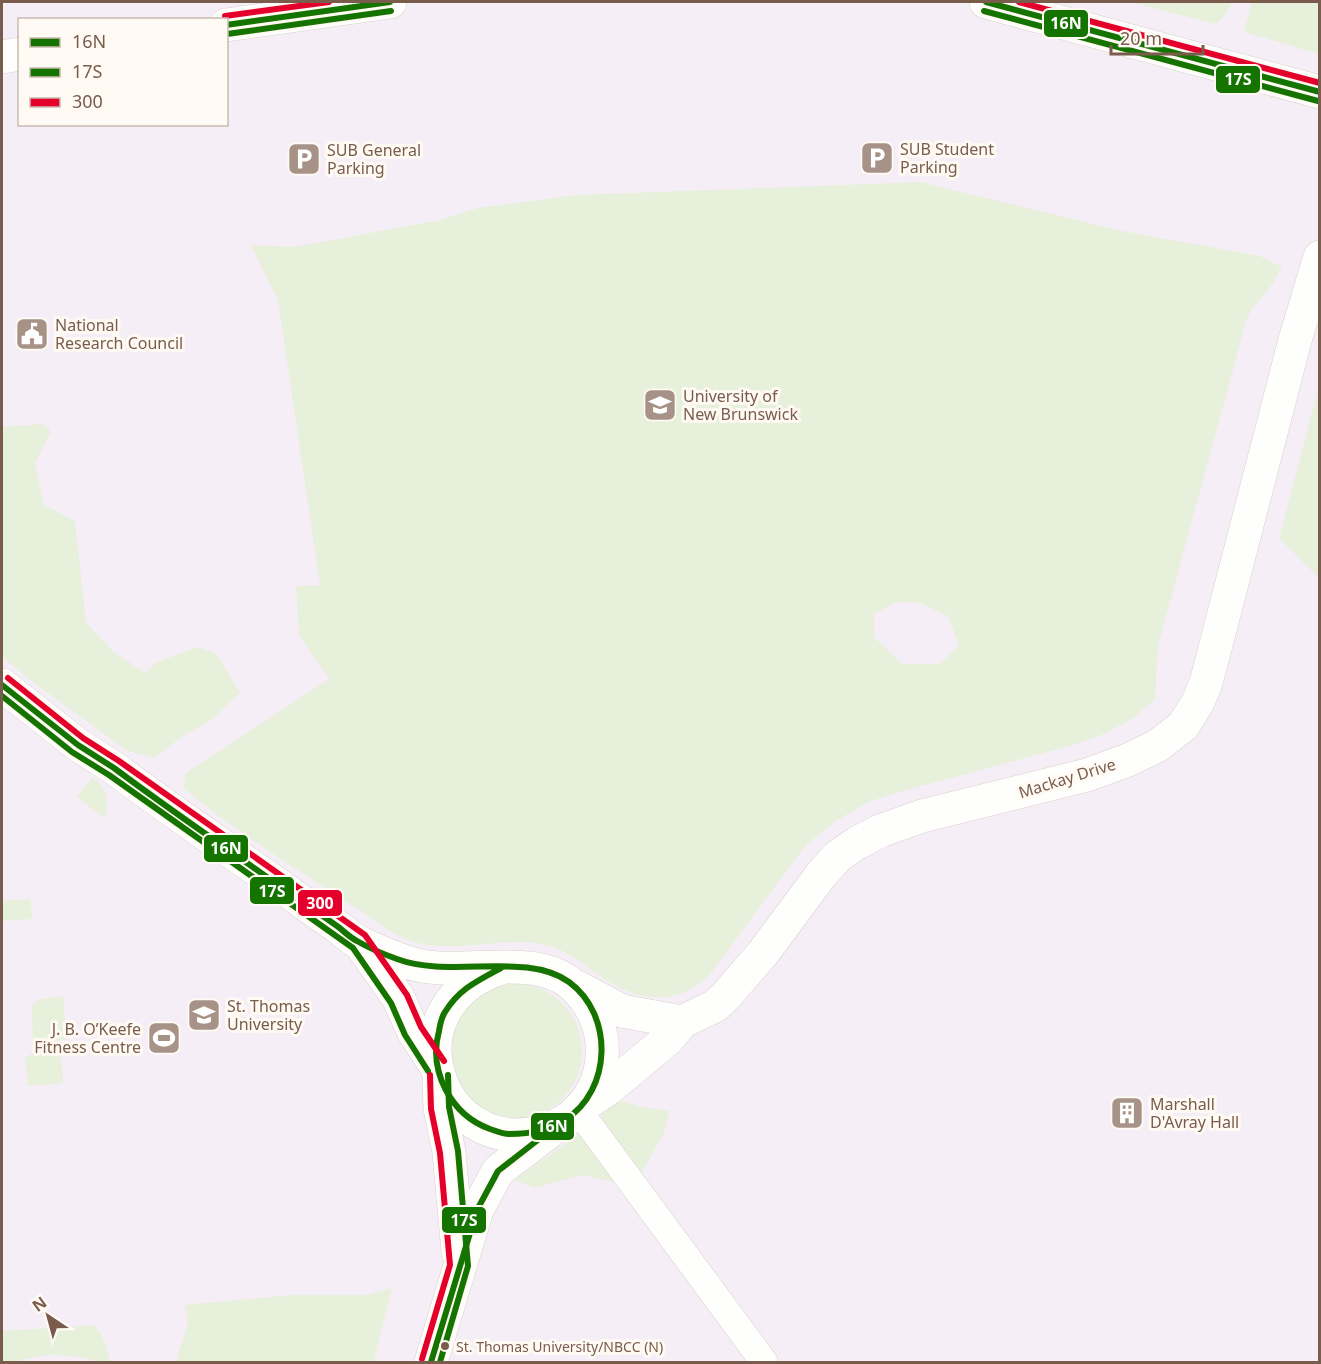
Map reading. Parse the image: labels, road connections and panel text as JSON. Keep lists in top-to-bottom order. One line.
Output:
{"streets":{"street":["Mackay Drive"]},"places":{"parking":["SUB Student Parking","SUB General Parking"],"public building":["National Research Council"],"school or university":["University of New Brunswick","St. Thomas University"],"sports":["J. B. O’Keefe Fitness Centre"],"building":["Marshall D'Avray Hall"],"other":["St. Thomas University/NBCC (N)"]},"lines":["transit line 16N","transit line 300","transit line 17S"],"legend":["16N","17S","300"],"scale_bar":"20 m","north":"top left"}
